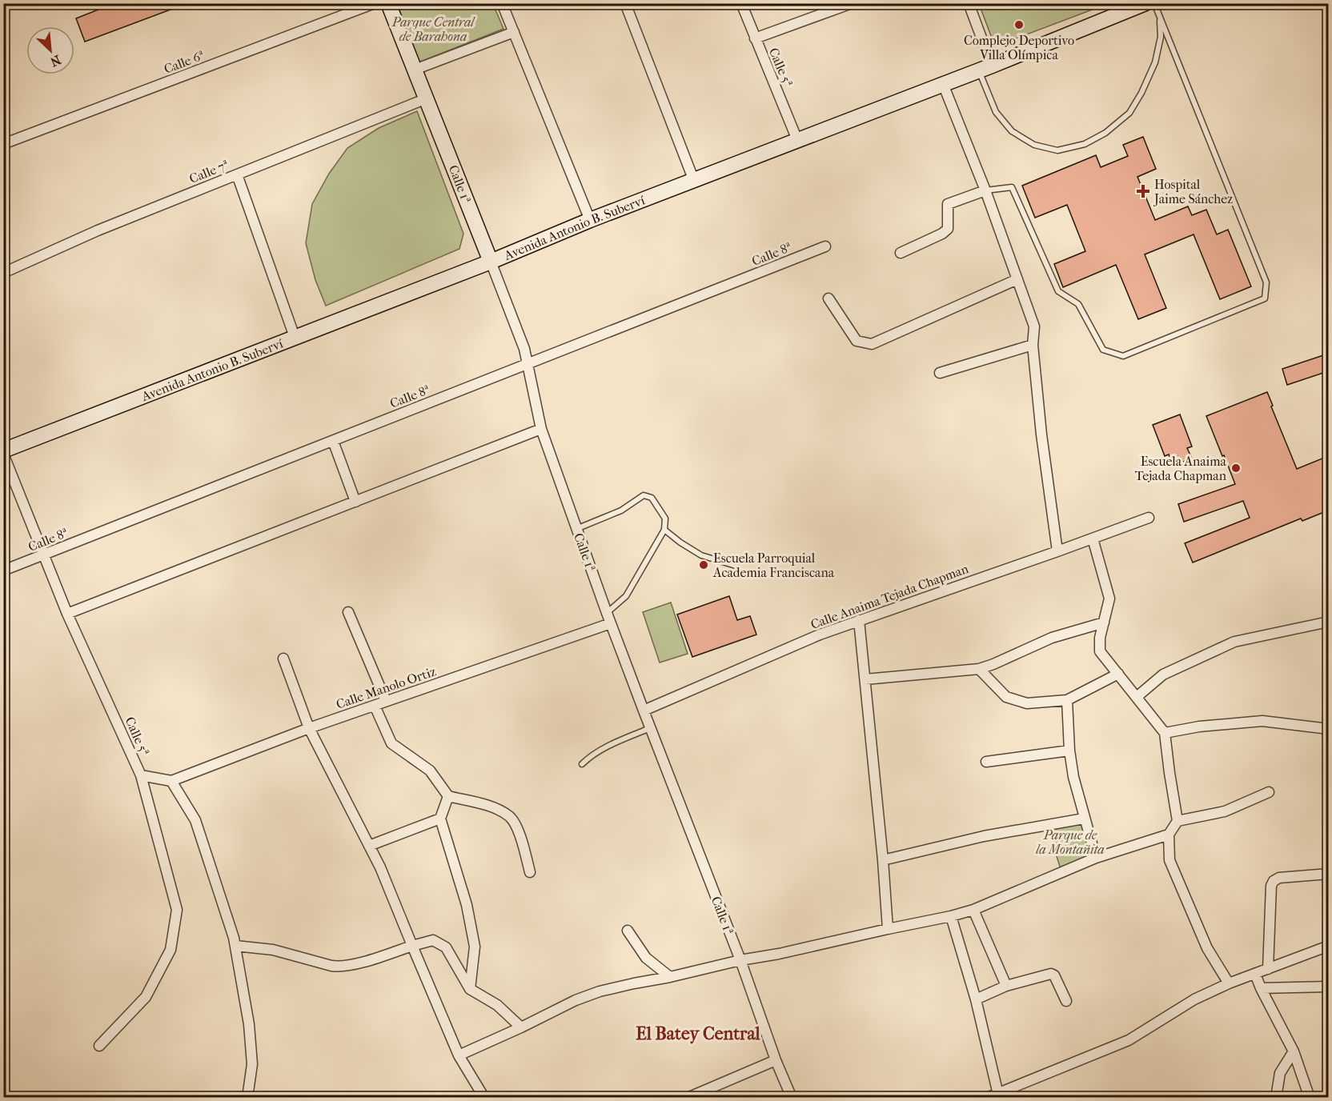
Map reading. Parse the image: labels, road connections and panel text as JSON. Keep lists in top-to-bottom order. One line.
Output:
{"streets":{"main road":["Calle 1ª","Avenida Antonio B. Suberví"],"street":["Calle 6ª","Calle 5ª","Calle 7ª","Calle 8ª","Calle Anaima Tejada Chapman","Calle Manolo Ortiz"]},"crossings":[["Calle 5ª","Avenida Antonio B. Suberví"],["Calle 5ª","Calle 8ª"],["Calle 5ª","Calle Manolo Ortiz"],["Calle 7ª","Calle 1ª"],["Calle 1ª","Avenida Antonio B. Suberví"],["Calle 1ª","Calle 8ª"],["Calle 1ª","Calle Anaima Tejada Chapman"],["Calle 1ª","Calle Manolo Ortiz"]],"districts":["El Batey Central"],"parks":["Parque Central de Barahona","Parque de la Montañita"],"places":{"other":["Complejo Deportivo Villa Olímpica","Escuela Anaima Tejada Chapman","Escuela Parroquial Academia Franciscana"],"health":["Hospital Jaime Sánchez"]},"north":"bottom right"}
